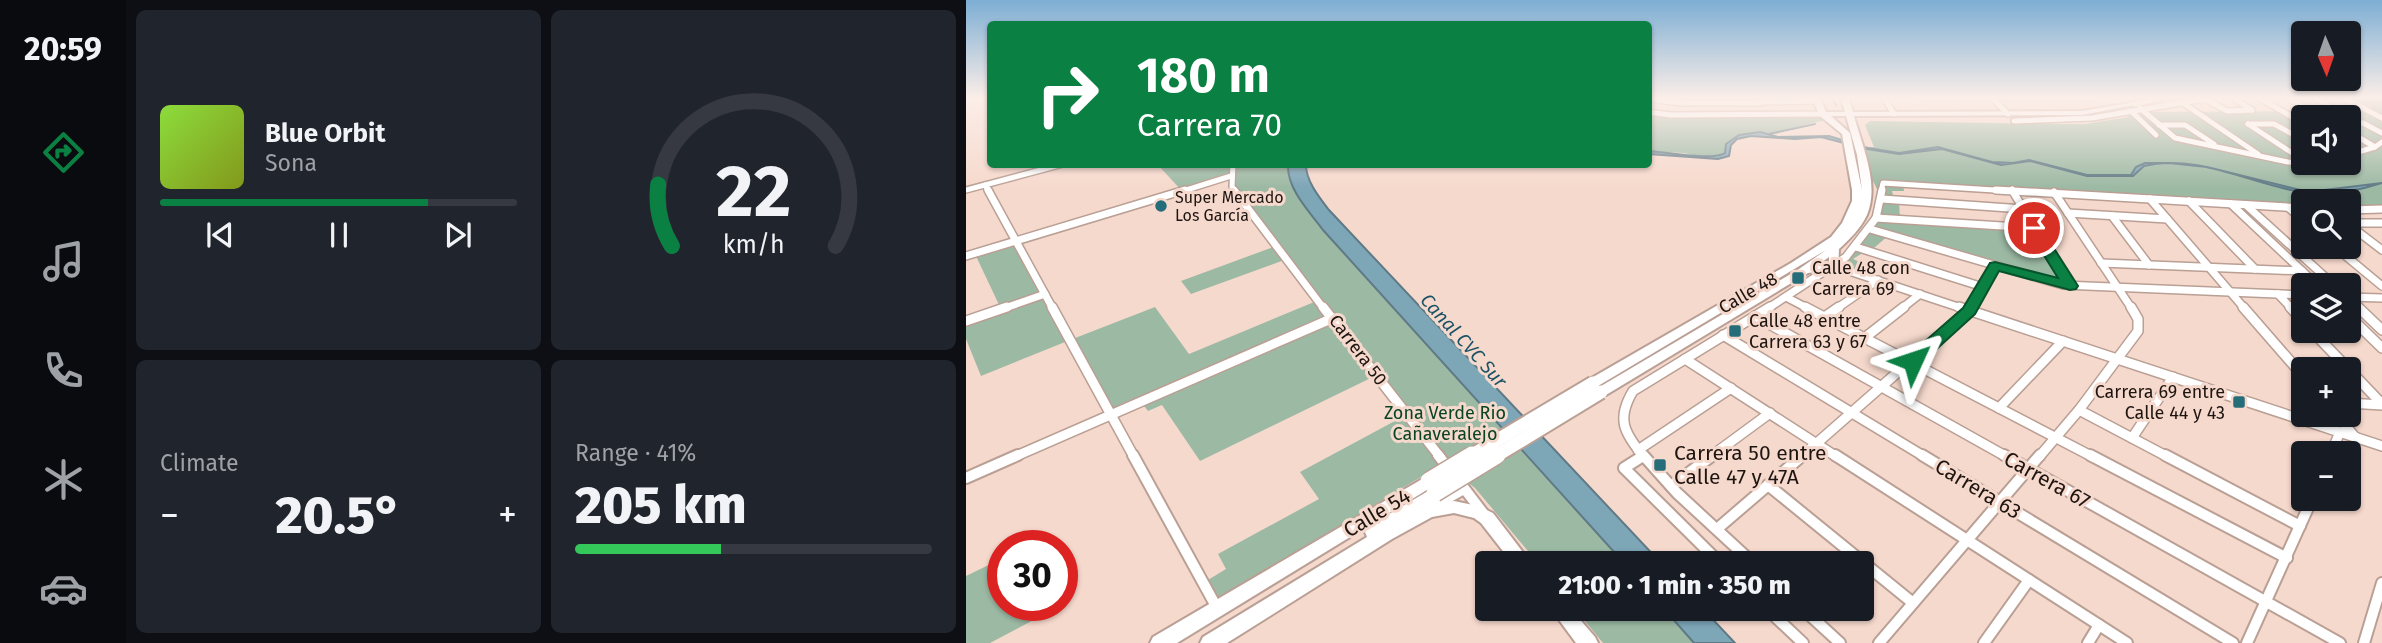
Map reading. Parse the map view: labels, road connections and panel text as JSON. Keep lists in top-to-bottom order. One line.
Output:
{"streets":{"main road":["Calle 48","Carrera 50","Calle 54"],"street":["Carrera 67","Carrera 63"]},"crossings":[["Calle 48","Carrera 67"],["Calle 48","Carrera 63"],["Calle 48","Calle 54"],["Carrera 50","Calle 54"]],"water":["Canal CVC Sur"],"parks":["Zona Verde Rio Cañaveralejo"],"places":{"other":["Super Mercado Los García"],"transit":["Calle 48 con Carrera 69","Calle 48 entre Carrera 63 y 67","Carrera 69 entre Calle 44 y 43","Carrera 50 entre Calle 47 y 47A"]},"north":"bottom","page":{"tabs":"20:59","map_buttons":["+","−"],"turn":["180 m","Carrera 70"],"song":["Blue Orbit","Sona"],"tile":["Climate",["Range · 41%","205 km"]],"heat":["−","20.5°","+"],"limit":"30","trip":"21:00 · 1 min · 350 m","gauge":["22","km/h"]}}
